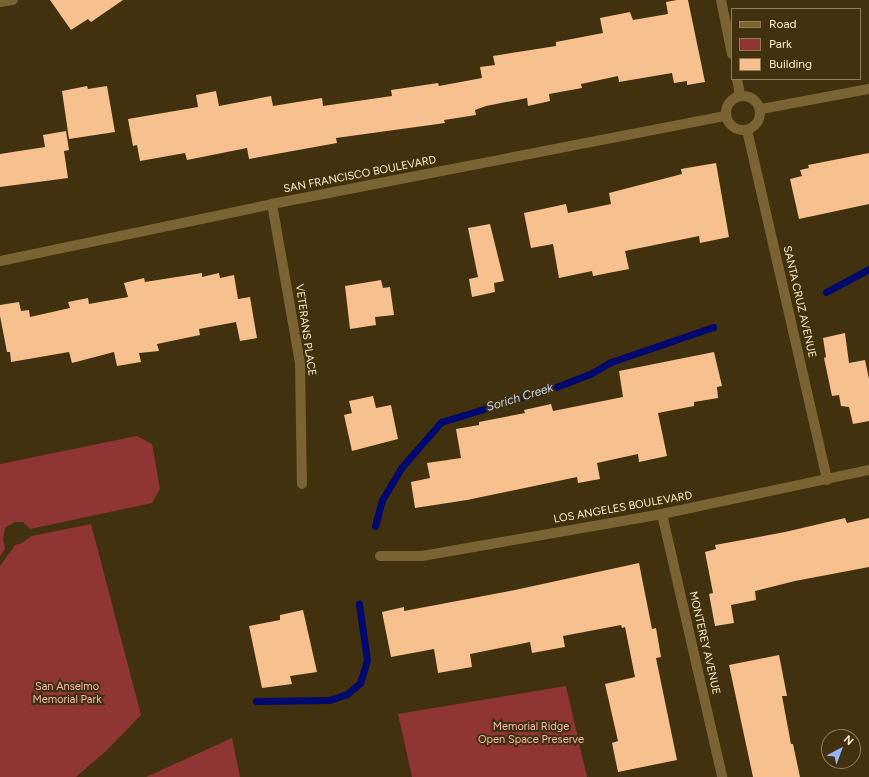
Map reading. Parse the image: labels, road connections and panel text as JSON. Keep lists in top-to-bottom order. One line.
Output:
{"streets":{"street":["SAN FRANCISCO BOULEVARD","SANTA CRUZ AVENUE","VETERANS PLACE","LOS ANGELES BOULEVARD","MONTEREY AVENUE"]},"crossings":[["SAN FRANCISCO BOULEVARD","SANTA CRUZ AVENUE"],["SAN FRANCISCO BOULEVARD","VETERANS PLACE"],["SANTA CRUZ AVENUE","LOS ANGELES BOULEVARD"],["LOS ANGELES BOULEVARD","MONTEREY AVENUE"]],"water":["Sorich Creek"],"parks":["San Anselmo Memorial Park","Memorial Ridge Open Space Preserve"],"legend":["Road","Park","Building"],"north":"top right"}
